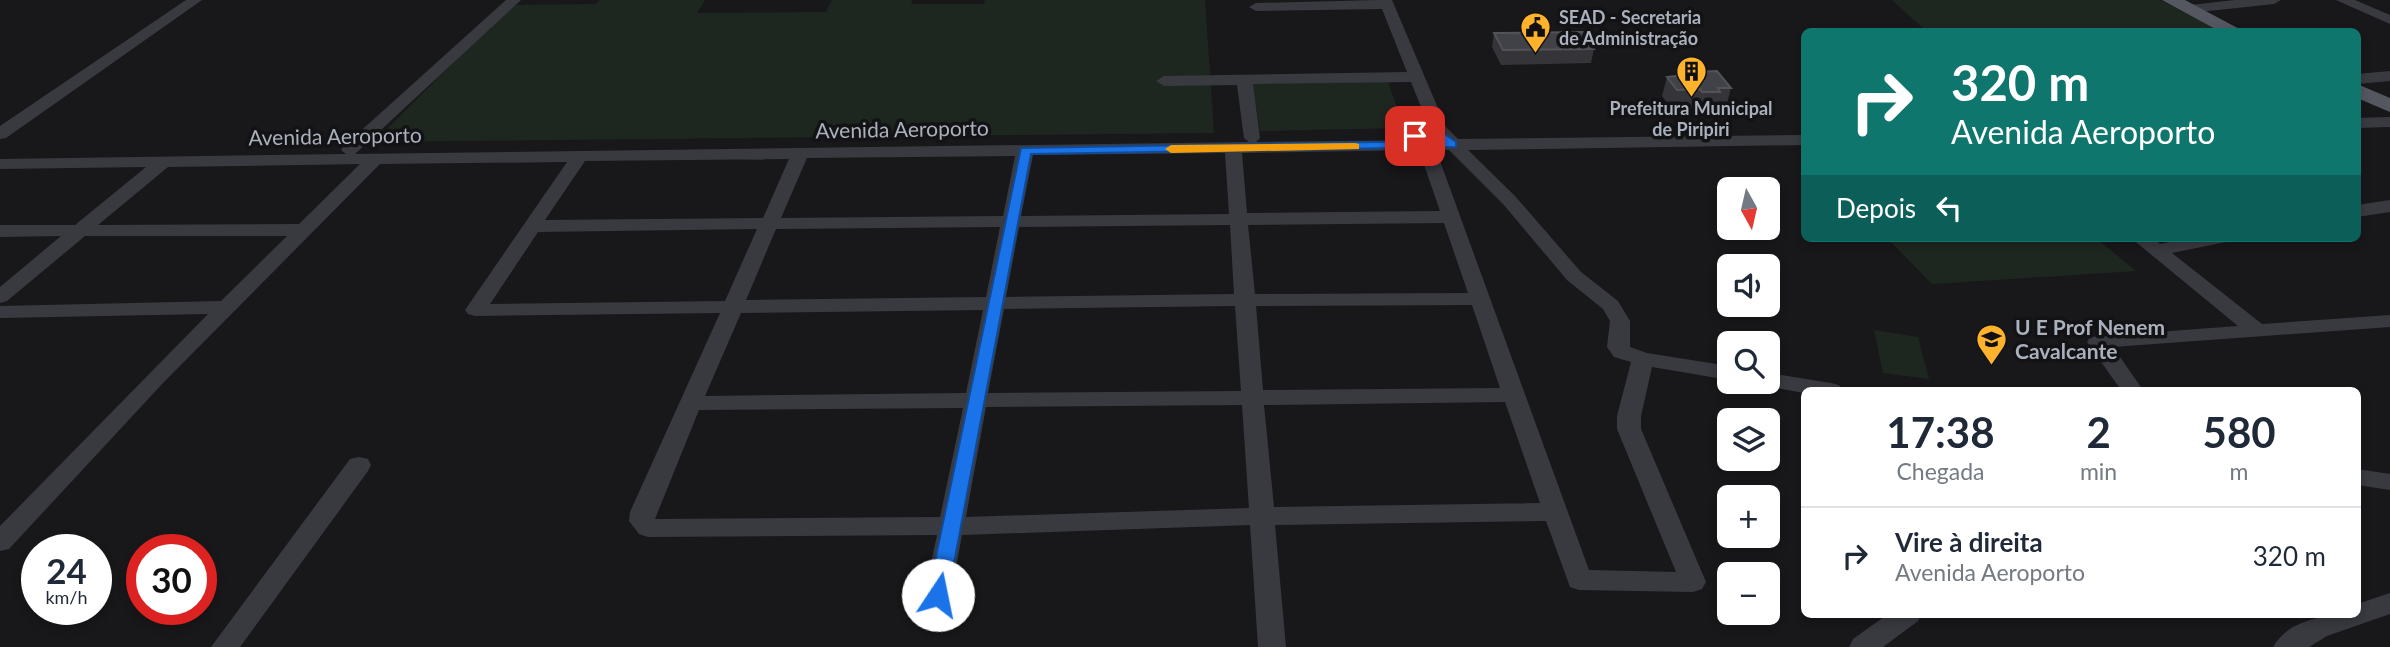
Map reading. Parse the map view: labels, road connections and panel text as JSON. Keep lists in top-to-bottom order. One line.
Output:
{"streets":{"street":["Avenida Aeroporto"]},"places":{"public building":["SEAD - Secretaria de Administração"],"building":["Prefeitura Municipal de Piripiri"],"school or university":["U E Prof Nenem Cavalcante"]},"north":"bottom","page":{"turn":["320 m","Avenida Aeroporto"],"then":"Depois","map_buttons":["+","−"],"eta":["17:38","Chegada","2","min","580","m"],"list":[{"name":"Vire à direita","note":"Avenida Aeroporto","value":"320 m"}],"speed":"24 km/h","limit":"30"}}
